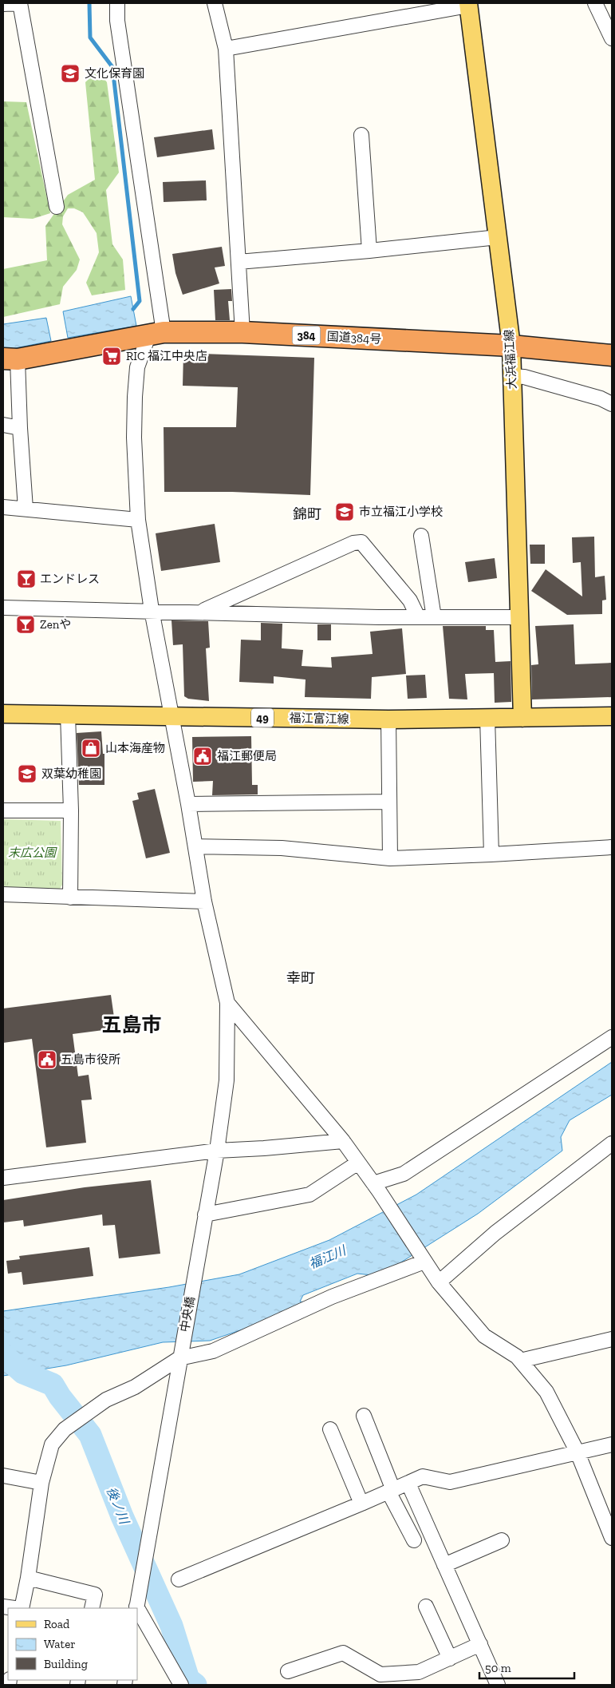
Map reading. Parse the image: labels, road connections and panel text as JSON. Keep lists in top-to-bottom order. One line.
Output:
{"streets":{"highway":["384","国道384号"],"main road":["大浜福江線","49","福江富江線"],"street":["中央橋"]},"crossings":[["国道384号","大浜福江線"],["大浜福江線","福江富江線"]],"districts":["錦町","幸町","五島市"],"water":["福江川","後ノ川"],"parks":["末広公園"],"places":{"school or university":["文化保育園","市立福江小学校","双葉幼稚園"],"supermarket":["RIC 福江中央店"],"bar":["エンドレス","Zenや"],"shop":["山本海産物"],"public building":["福江郵便局","五島市役所"]},"legend":["Road","Water","Building"],"scale_bar":"50 m"}
